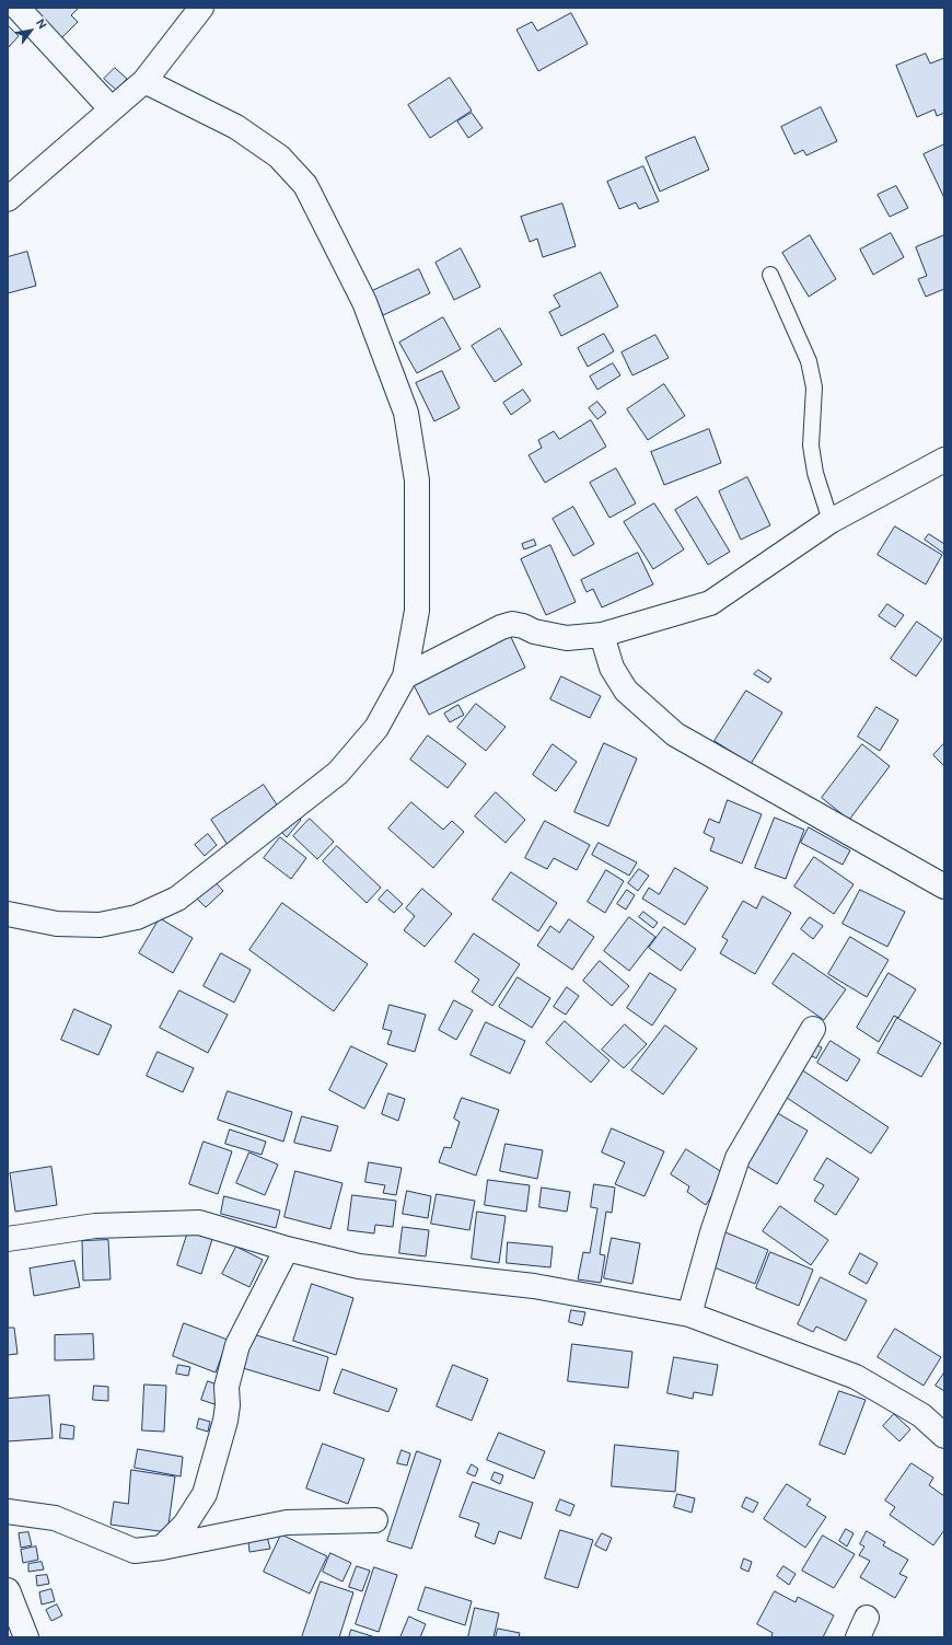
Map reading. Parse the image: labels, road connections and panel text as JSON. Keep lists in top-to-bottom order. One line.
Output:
{"north":"top right"}
